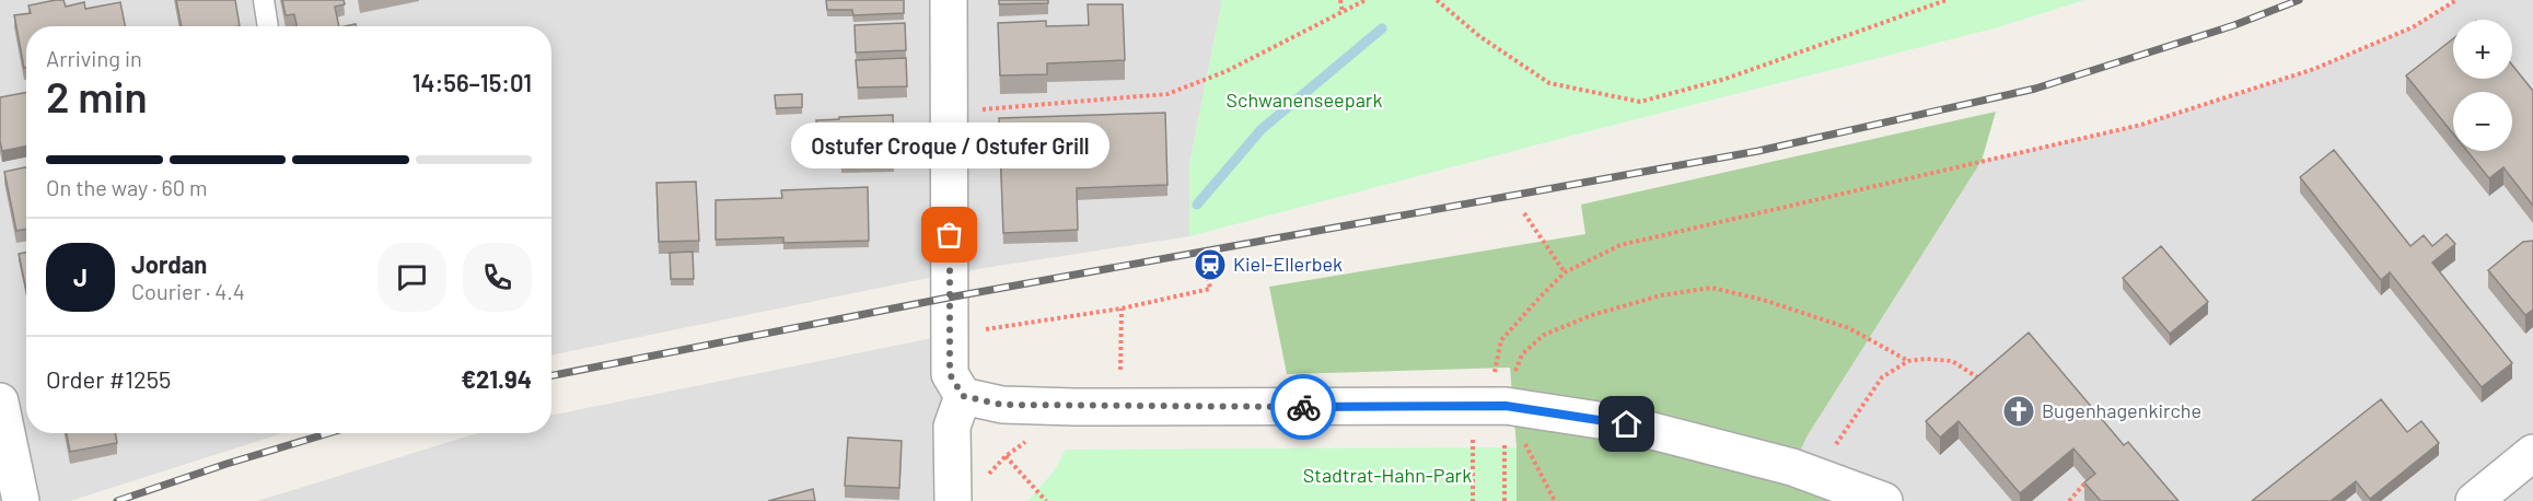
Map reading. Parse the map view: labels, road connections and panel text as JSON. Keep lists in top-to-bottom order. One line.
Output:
{"parks":["Schwanenseepark","Stadtrat-Hahn-Park"],"places":{"other":["Ostufer Croque / Ostufer Grill"],"station":["Kiel-Ellerbek"],"church":["Bugenhagenkirche"]},"page":{"map_buttons":["+","−"],"heading":["2 min","Arriving in","14:56–15:01"],"panel":["Jordan","Courier · 4.4","Order #1255","€21.94"],"bubble":"Ostufer Croque / Ostufer Grill","bar":"On the way · 60 m","round":"J"}}
